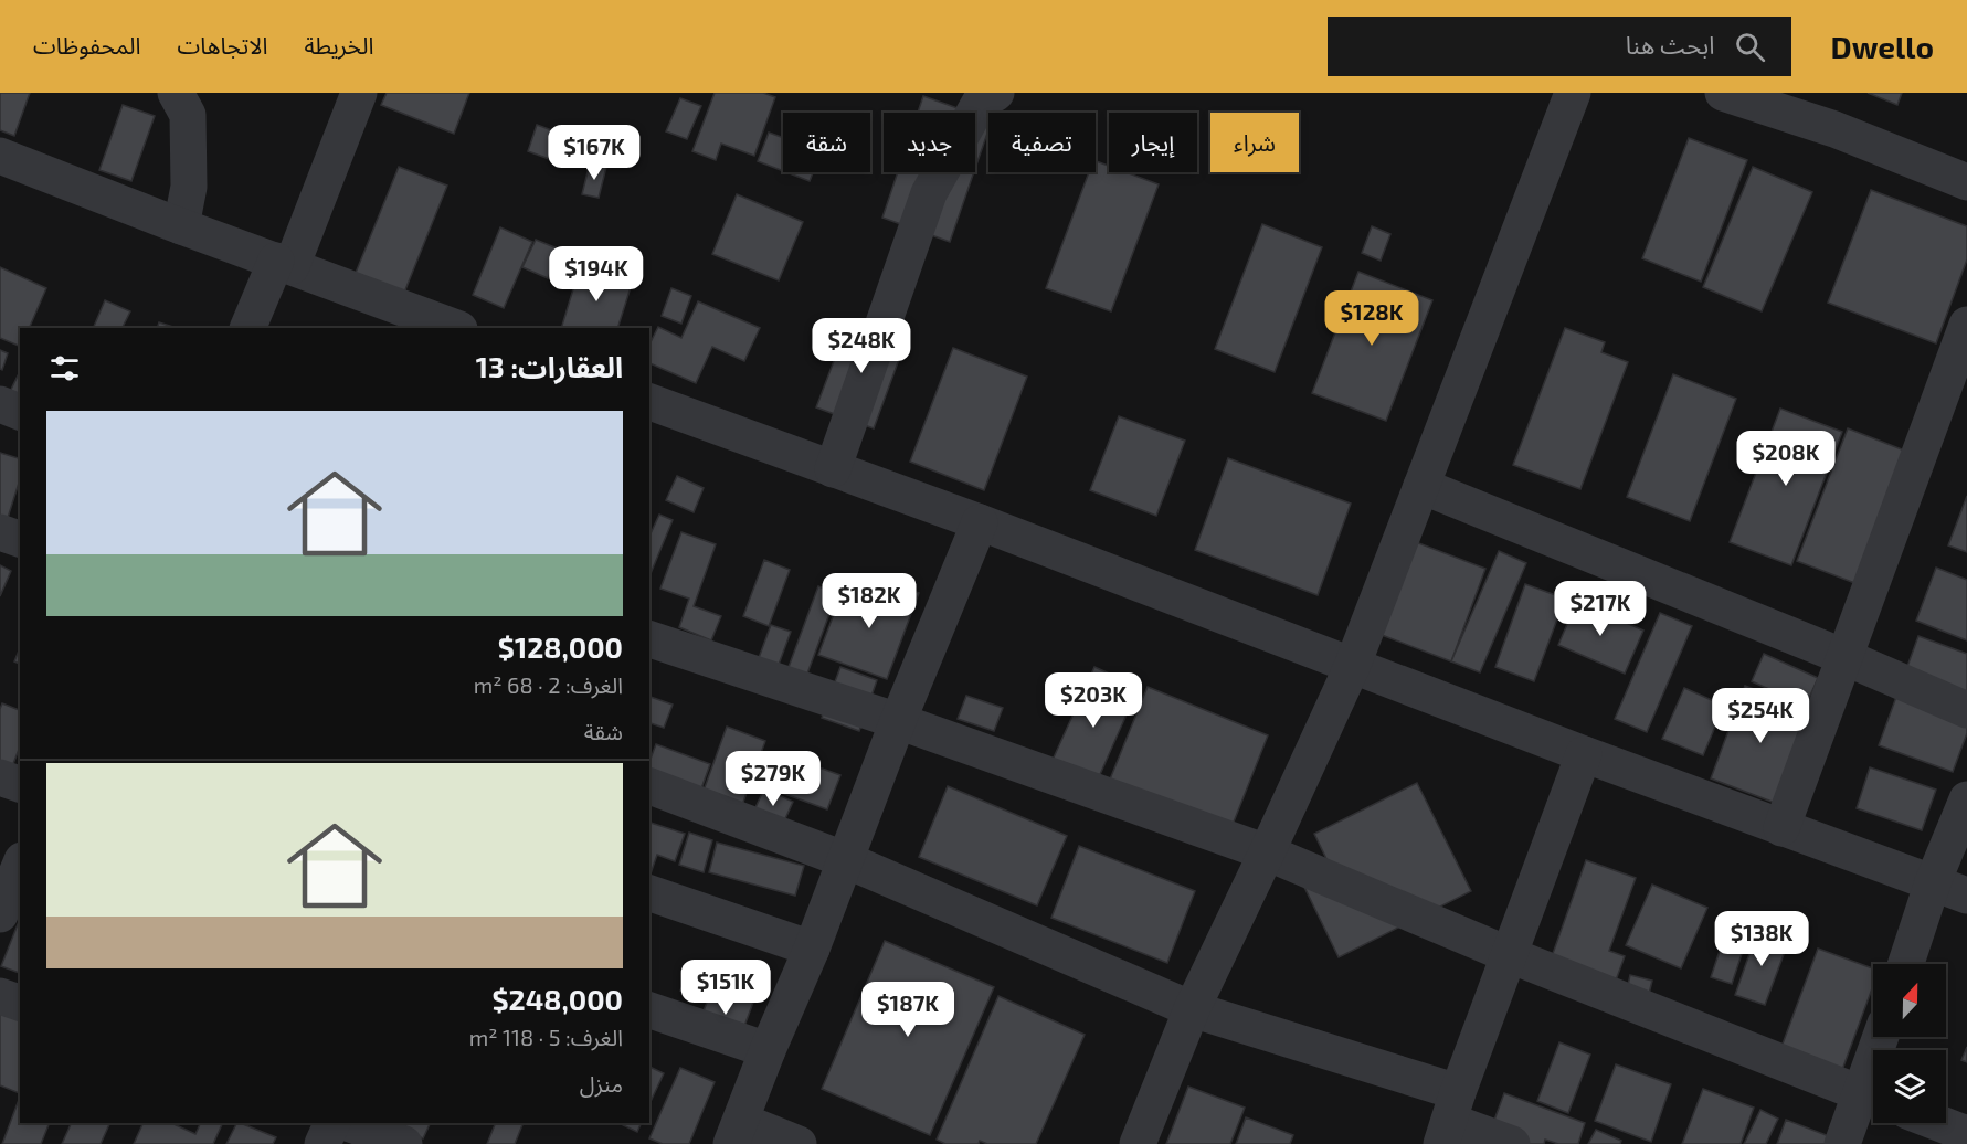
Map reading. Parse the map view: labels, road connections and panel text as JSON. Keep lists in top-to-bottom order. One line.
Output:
{"north":"top","page":{"header":"Dwello","search":"ابحث هنا","nav":["الخريطة","الاتجاهات","المحفوظات"],"chip":["شراء","إيجار","تصفية","جديد","شقة"],"price":["$167K","$194K","$128K","$248K","$208K","$182K","$217K","$203K","$254K","$279K","$138K","$151K","$187K"],"heading":"العقارات: 13","list":[{"name":"$128,000","note":"الغرف: 2 · 68 m² · شقة"},{"name":"$248,000","note":"الغرف: 5 · 118 m² · منزل"}]}}
